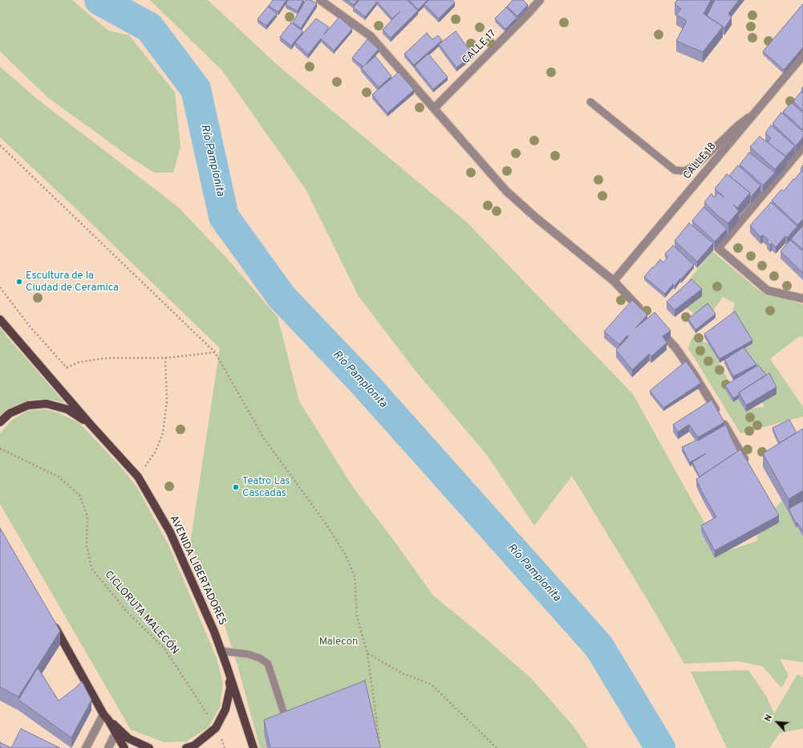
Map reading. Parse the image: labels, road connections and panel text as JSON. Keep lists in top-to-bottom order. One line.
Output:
{"streets":{"main road":["AVENIDA LIBERTADORES"],"street":["CALLE 17","CALLE 18"],"path":["CICLORUTA MALECÓN"]},"water":["Río Pamplonita"],"parks":["Malecon"],"places":["Escultura de la Ciudad de Ceramica","Teatro Las Cascadas"],"north":"top left"}
